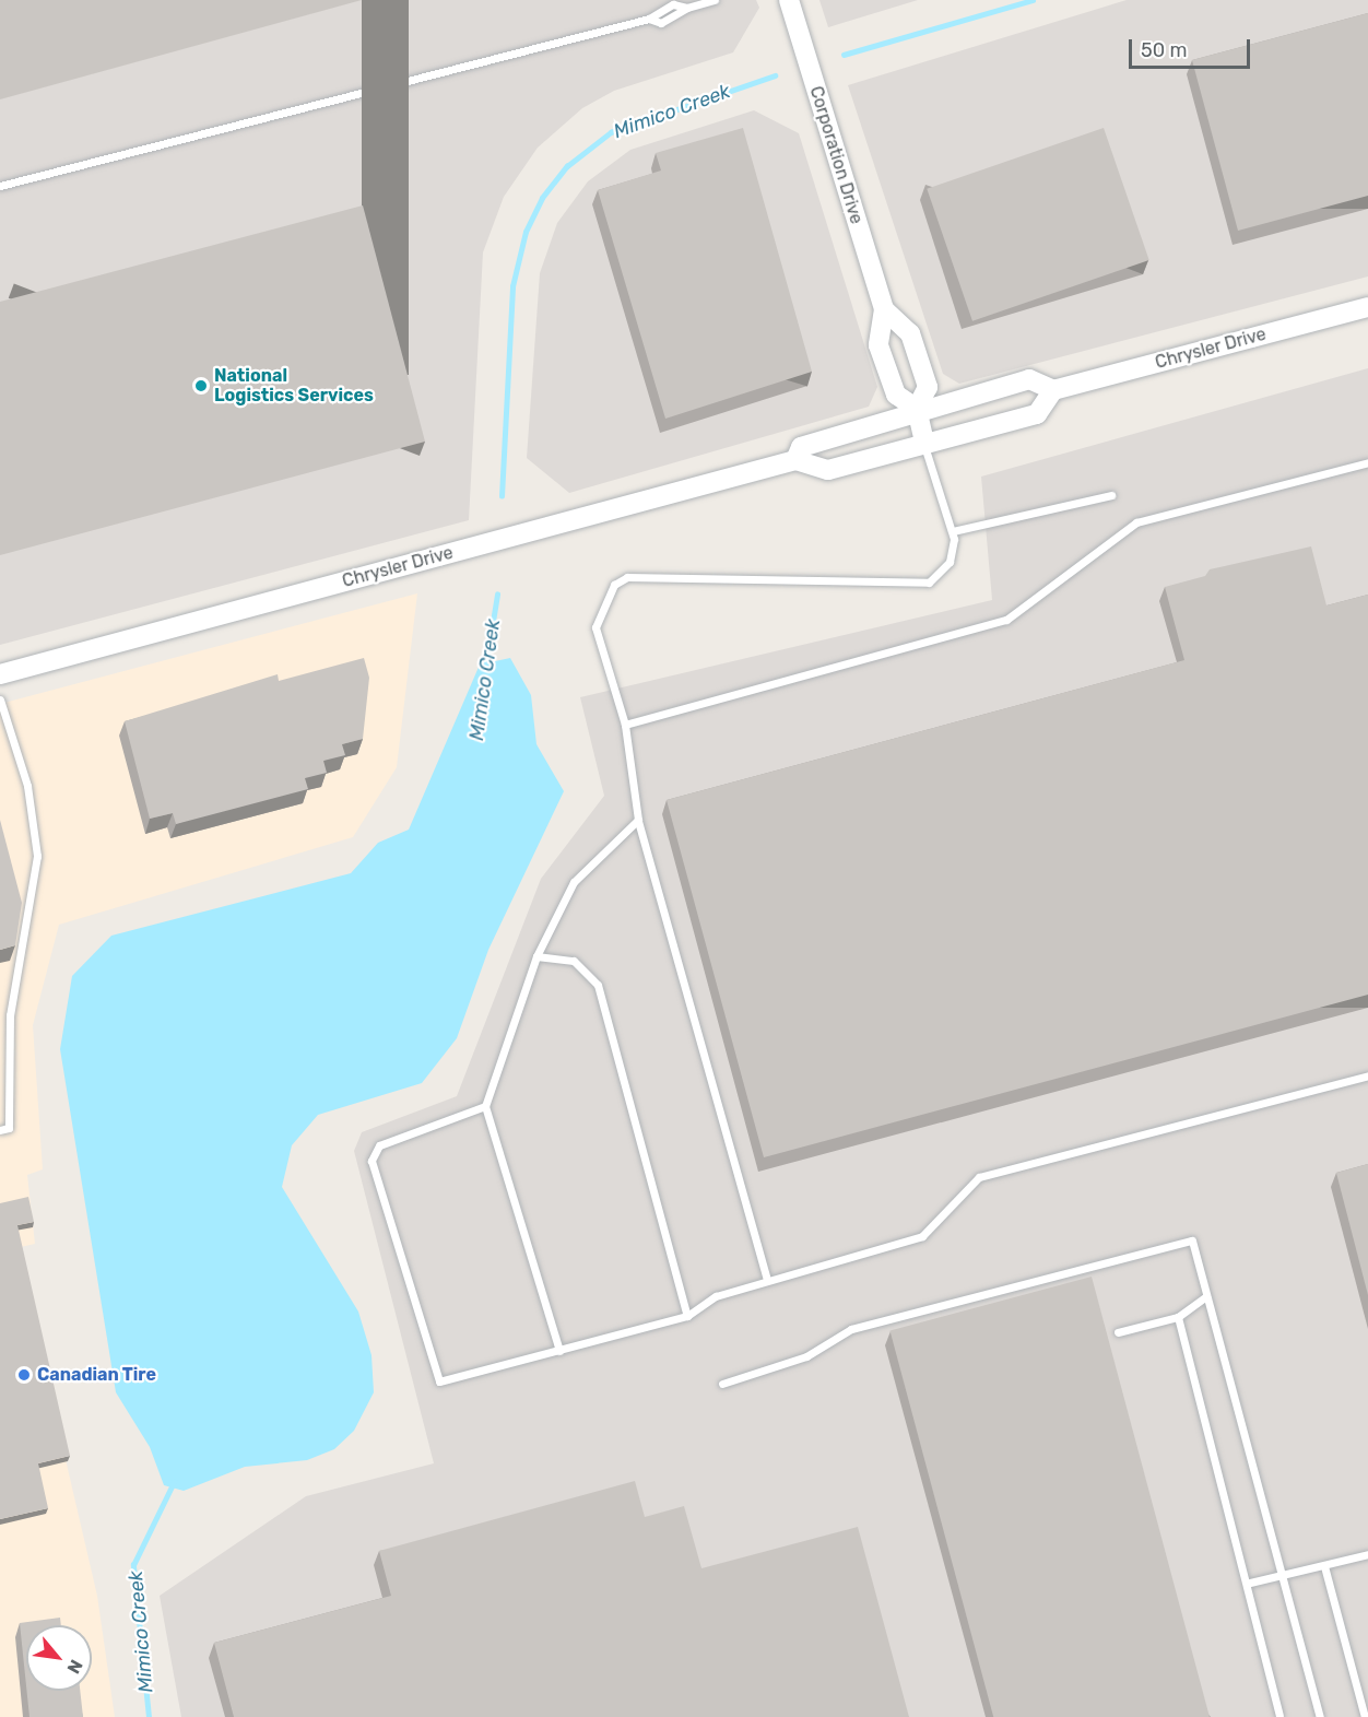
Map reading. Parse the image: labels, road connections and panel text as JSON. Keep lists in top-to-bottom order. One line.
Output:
{"streets":{"street":["Corporation Drive","Chrysler Drive"]},"crossings":[["Corporation Drive","Chrysler Drive"]],"water":["Mimico Creek"],"places":["National Logistics Services","Canadian Tire"],"scale_bar":"50 m","north":"bottom right"}
